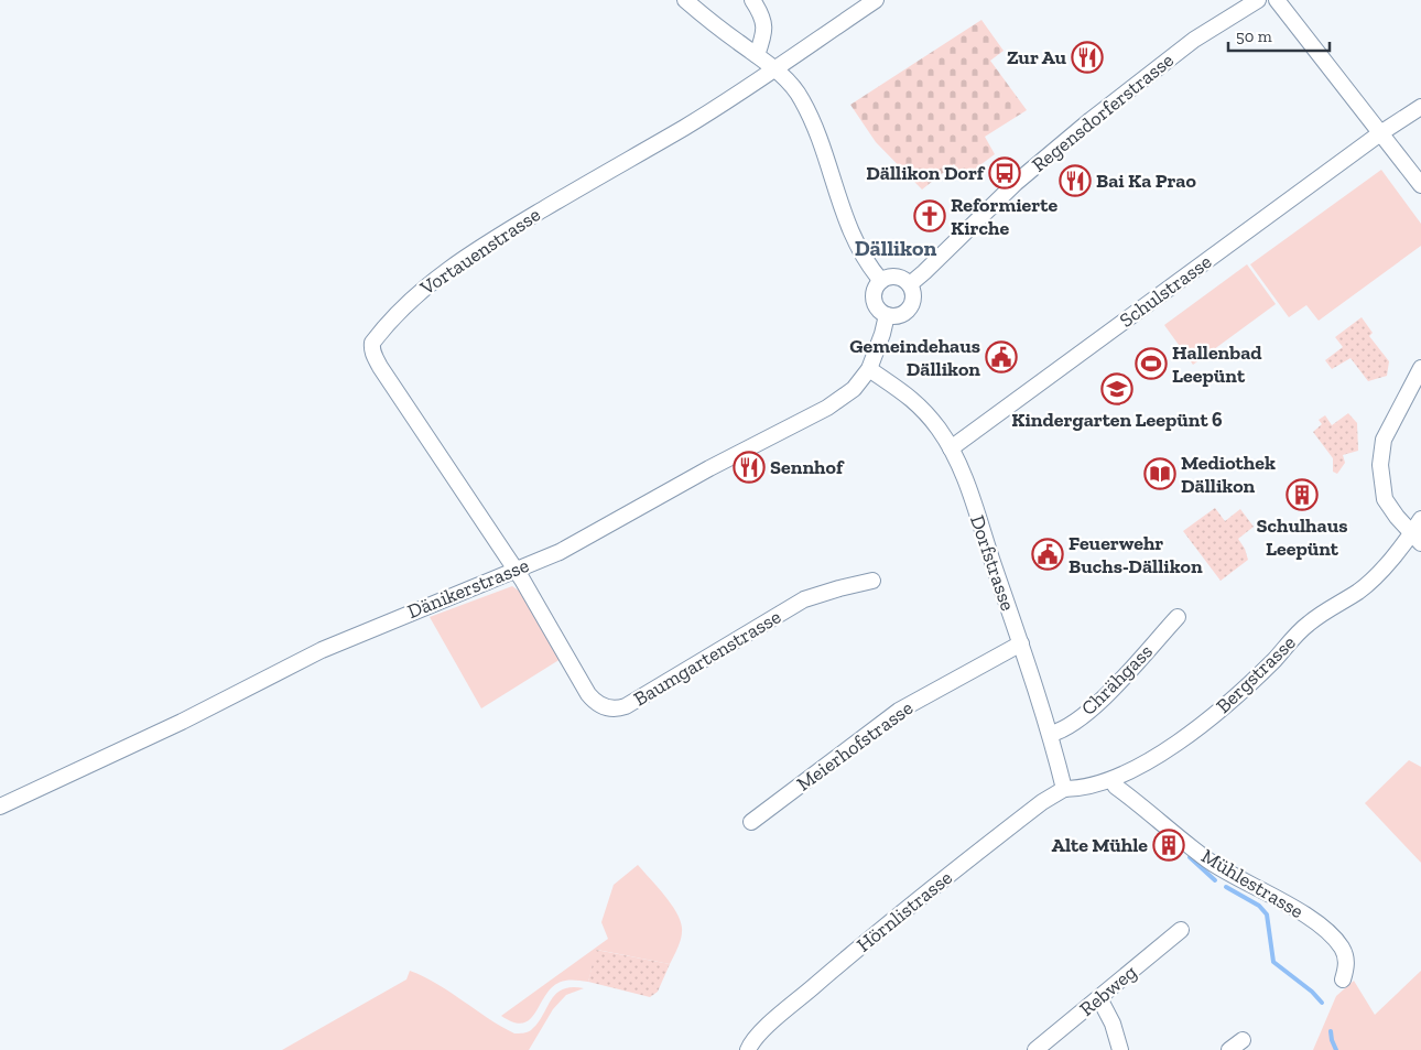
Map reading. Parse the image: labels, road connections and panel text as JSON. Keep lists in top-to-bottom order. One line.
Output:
{"streets":{"street":["Regensdorferstrasse","Vortauenstrasse","Schulstrasse","Dorfstrasse","Dänikerstrasse","Baumgartenstrasse","Bergstrasse","Chrähgass","Meierhofstrasse","Mühlestrasse","Hörnlistrasse","Rebweg"]},"crossings":[["Regensdorferstrasse","Dänikerstrasse"],["Vortauenstrasse","Dänikerstrasse"],["Vortauenstrasse","Baumgartenstrasse"],["Schulstrasse","Dorfstrasse"],["Dorfstrasse","Dänikerstrasse"],["Dorfstrasse","Bergstrasse"],["Dorfstrasse","Chrähgass"],["Dorfstrasse","Meierhofstrasse"],["Dorfstrasse","Hörnlistrasse"],["Dänikerstrasse","Baumgartenstrasse"],["Bergstrasse","Mühlestrasse"],["Bergstrasse","Hörnlistrasse"]],"districts":["Dällikon"],"places":{"restaurant":["Zur Au","Bai Ka Prao","Sennhof"],"bus stop":["Dällikon Dorf"],"church":["Reformierte Kirche"],"public building":["Gemeindehaus Dällikon","Feuerwehr Buchs-Dällikon"],"sports":["Hallenbad Leepünt"],"school or university":["Kindergarten Leepünt 6"],"library":["Mediothek Dällikon"],"building":["Schulhaus Leepünt","Alte Mühle"]},"scale_bar":"50 m"}
